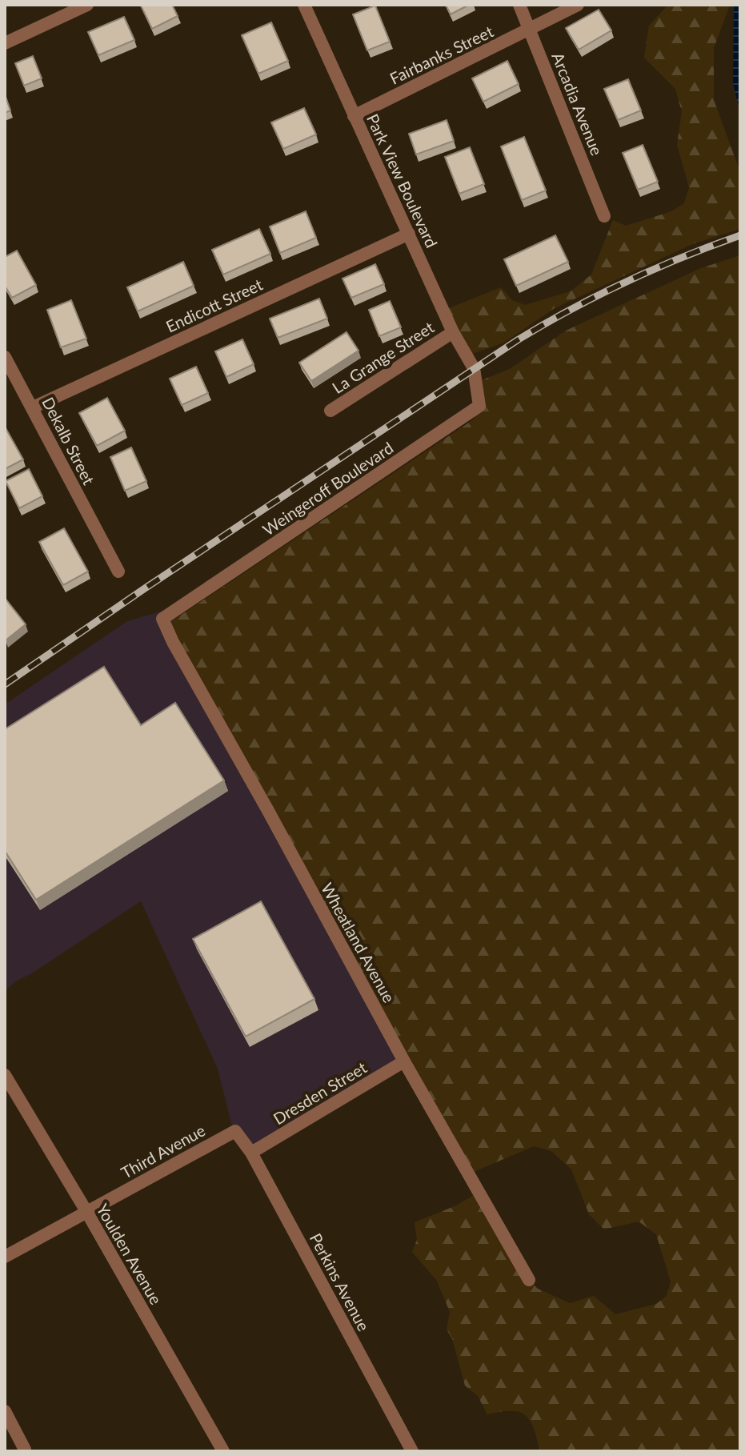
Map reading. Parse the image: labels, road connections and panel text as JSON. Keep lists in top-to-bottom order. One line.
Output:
{"streets":{"street":["Fairbanks Street","Arcadia Avenue","Park View Boulevard","Endicott Street","La Grange Street","Dekalb Street","Weingeroff Boulevard","Wheatland Avenue","Dresden Street","Third Avenue","Youlden Avenue","Perkins Avenue"]},"crossings":[["Fairbanks Street","Arcadia Avenue"],["Fairbanks Street","Park View Boulevard"],["Park View Boulevard","Endicott Street"],["Park View Boulevard","La Grange Street"],["Park View Boulevard","Weingeroff Boulevard"],["Endicott Street","Dekalb Street"],["Weingeroff Boulevard","Wheatland Avenue"],["Wheatland Avenue","Dresden Street"],["Dresden Street","Perkins Avenue"],["Third Avenue","Youlden Avenue"],["Third Avenue","Perkins Avenue"]]}
